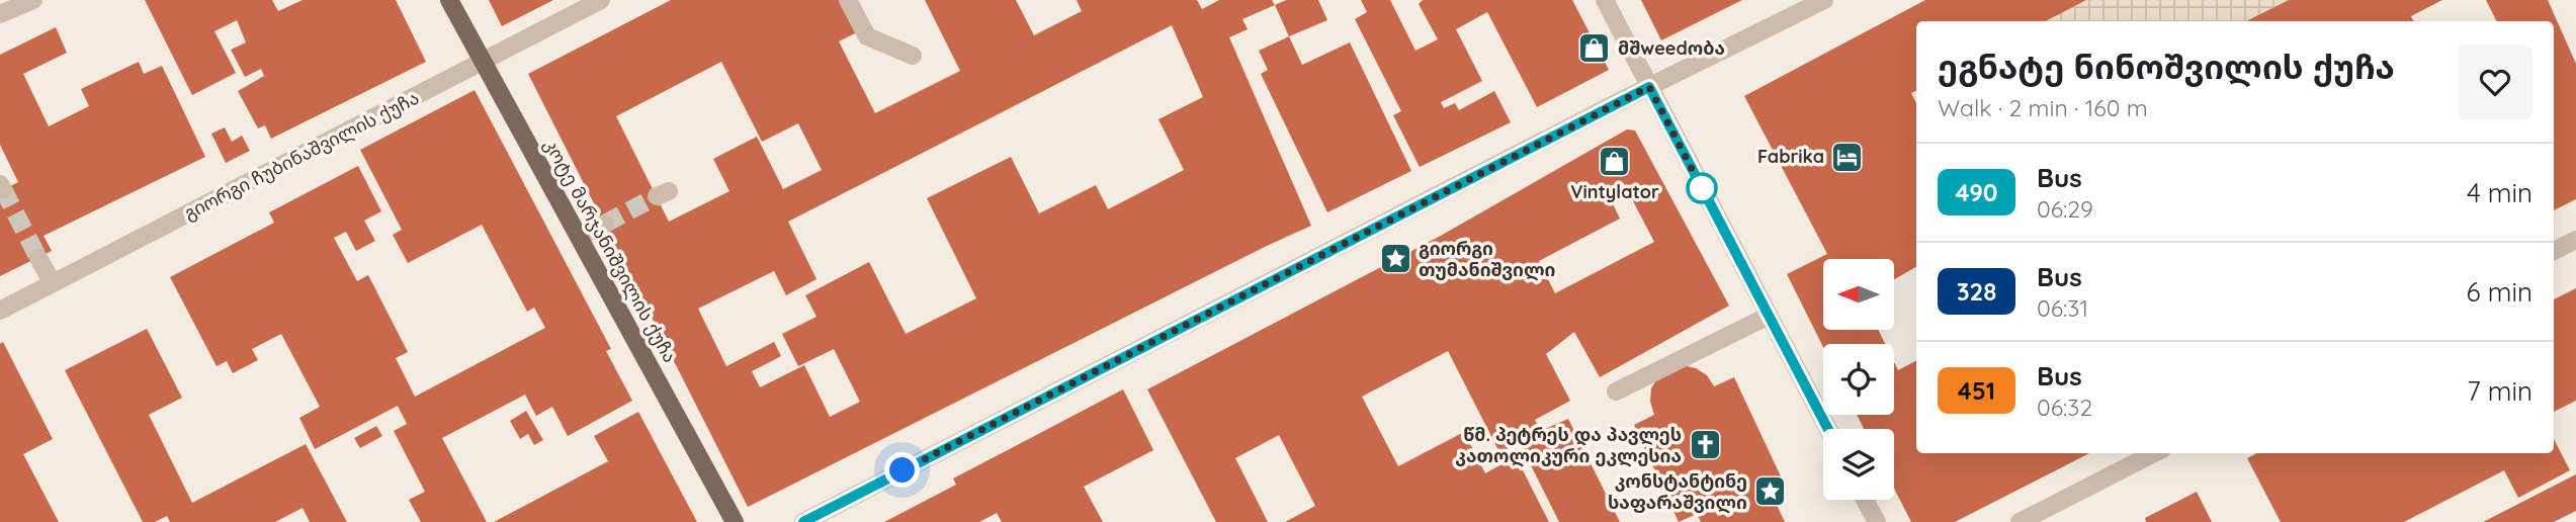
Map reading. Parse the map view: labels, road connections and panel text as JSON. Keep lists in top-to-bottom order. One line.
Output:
{"streets":{"main road":["კოტე მარჯანიშვილის ქუჩა"],"street":["გიორგი ჩუბინაშვილის ქუჩა"]},"crossings":[["გიორგი ჩუბინაშვილის ქუჩა","კოტე მარჯანიშვილის ქუჩა"]],"places":{"shop":["მშweedობა","Vintylator"],"hotel":["Fabrika"],"place":["გიორგი თუმანიშვილი","კონსტანტინე საფარაშვილი"],"church":["წმ. პეტრეს და პავლეს კათოლიკური ეკლესია"]},"lines":["bus line 490"],"north":"left","page":{"heading":["ეგნატე ნინოშვილის ქუჩა","Walk · 2 min · 160 m"],"list":[{"mark":"490","name":"Bus","note":"06:29","value":"4 min"},{"mark":"328","name":"Bus","note":"06:31","value":"6 min"},{"mark":"451","name":"Bus","note":"06:32","value":"7 min"}]}}
